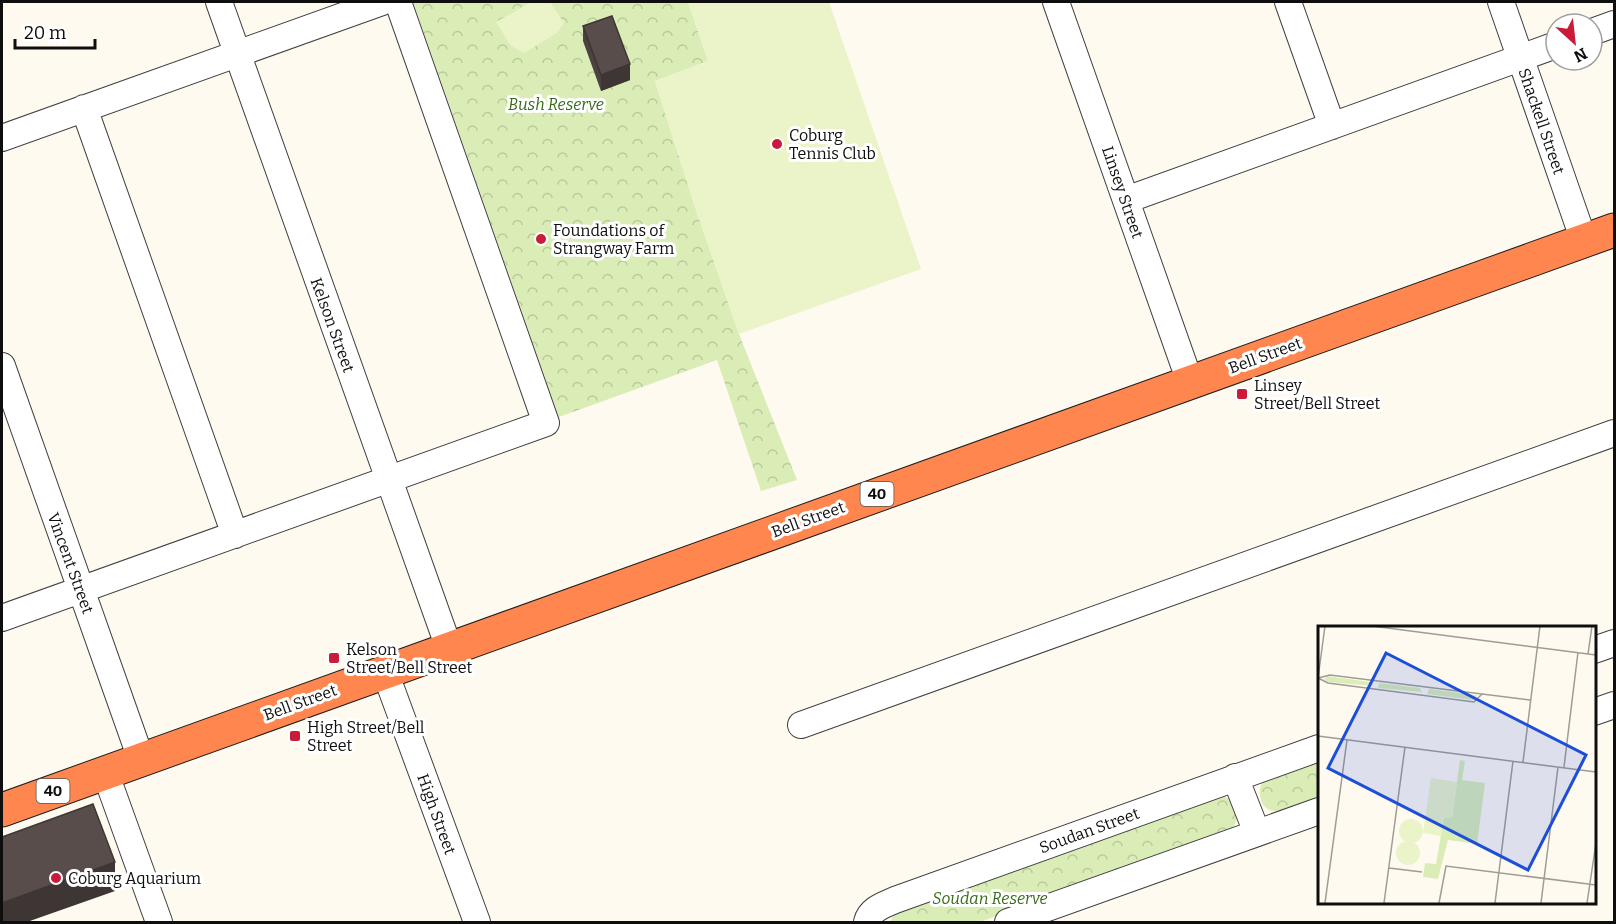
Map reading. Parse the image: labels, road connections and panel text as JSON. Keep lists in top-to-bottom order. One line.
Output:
{"streets":{"highway":["Bell Street","40"],"street":["Shackell Street","Linsey Street","Kelson Street","Vincent Street","High Street","Soudan Street"]},"crossings":[["Shackell Street","Bell Street"],["Linsey Street","Bell Street"],["Kelson Street","Bell Street"],["Bell Street","Vincent Street"],["Bell Street","High Street"]],"parks":["Bush Reserve","Soudan Reserve"],"places":{"other":["Coburg Tennis Club","Foundations of Strangway Farm","Coburg Aquarium"],"transit":["Linsey Street/Bell Street","Kelson Street/Bell Street","High Street/Bell Street"]},"scale_bar":"20 m","north":"bottom right"}
